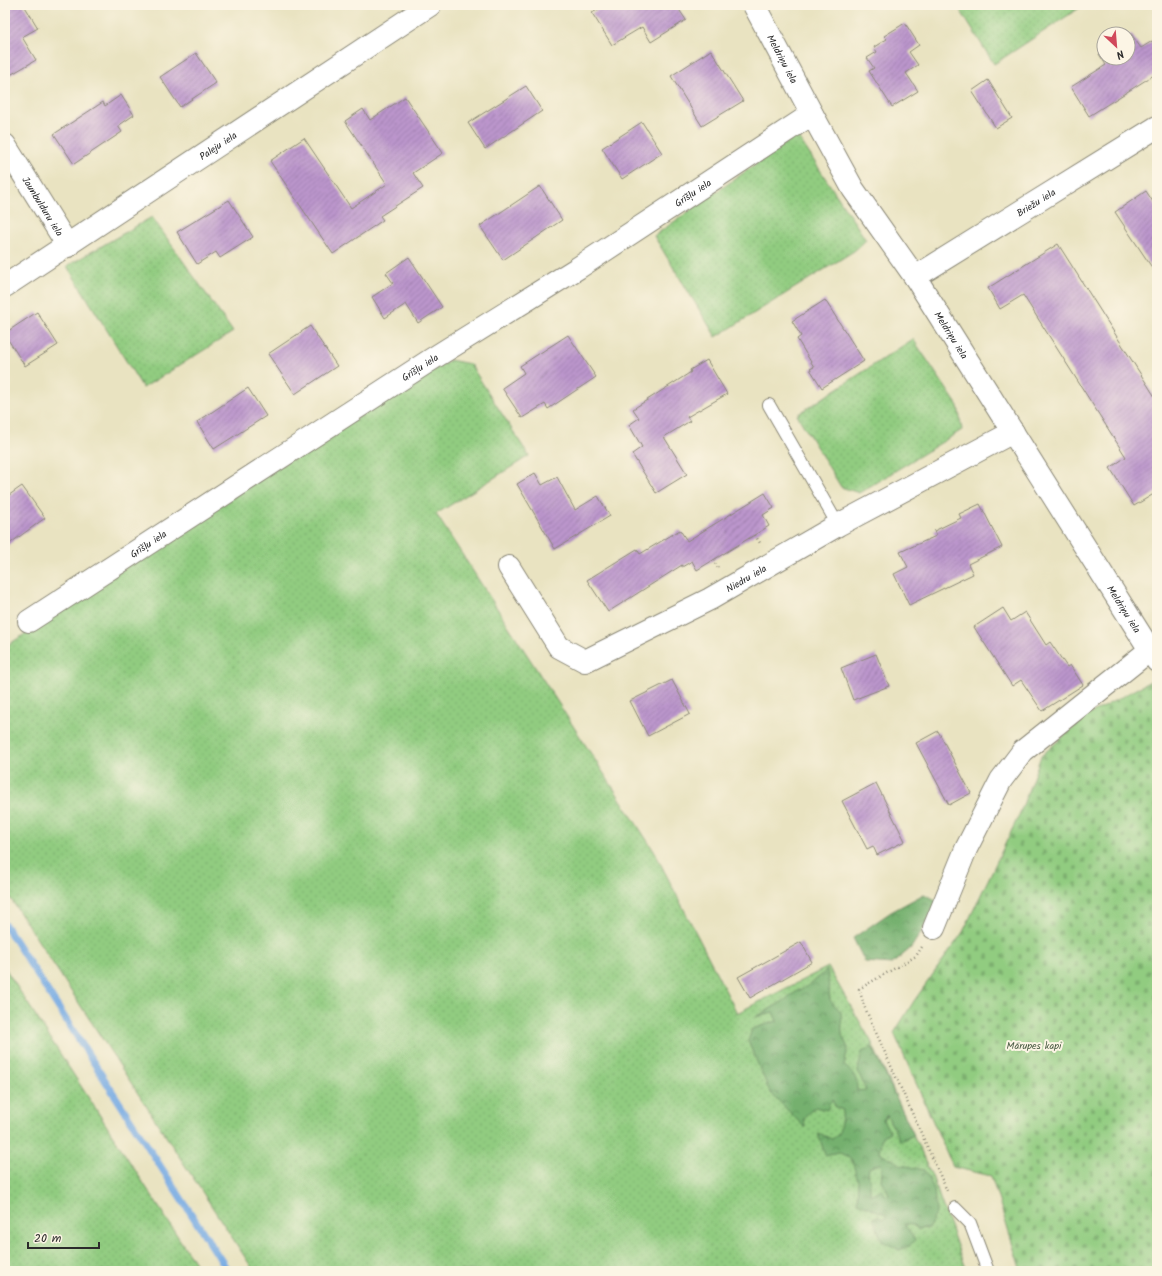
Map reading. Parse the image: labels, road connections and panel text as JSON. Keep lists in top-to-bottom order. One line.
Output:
{"streets":{"street":["Meldriņu iela","Paleju iela","Grīšļu iela","Briežu iela","Jaunbulduru iela","Niedru iela"]},"crossings":[["Meldriņu iela","Grīšļu iela"],["Meldriņu iela","Briežu iela"],["Meldriņu iela","Niedru iela"],["Paleju iela","Jaunbulduru iela"]],"parks":["Mārupes kapi"],"scale_bar":"20 m","north":"bottom right"}
